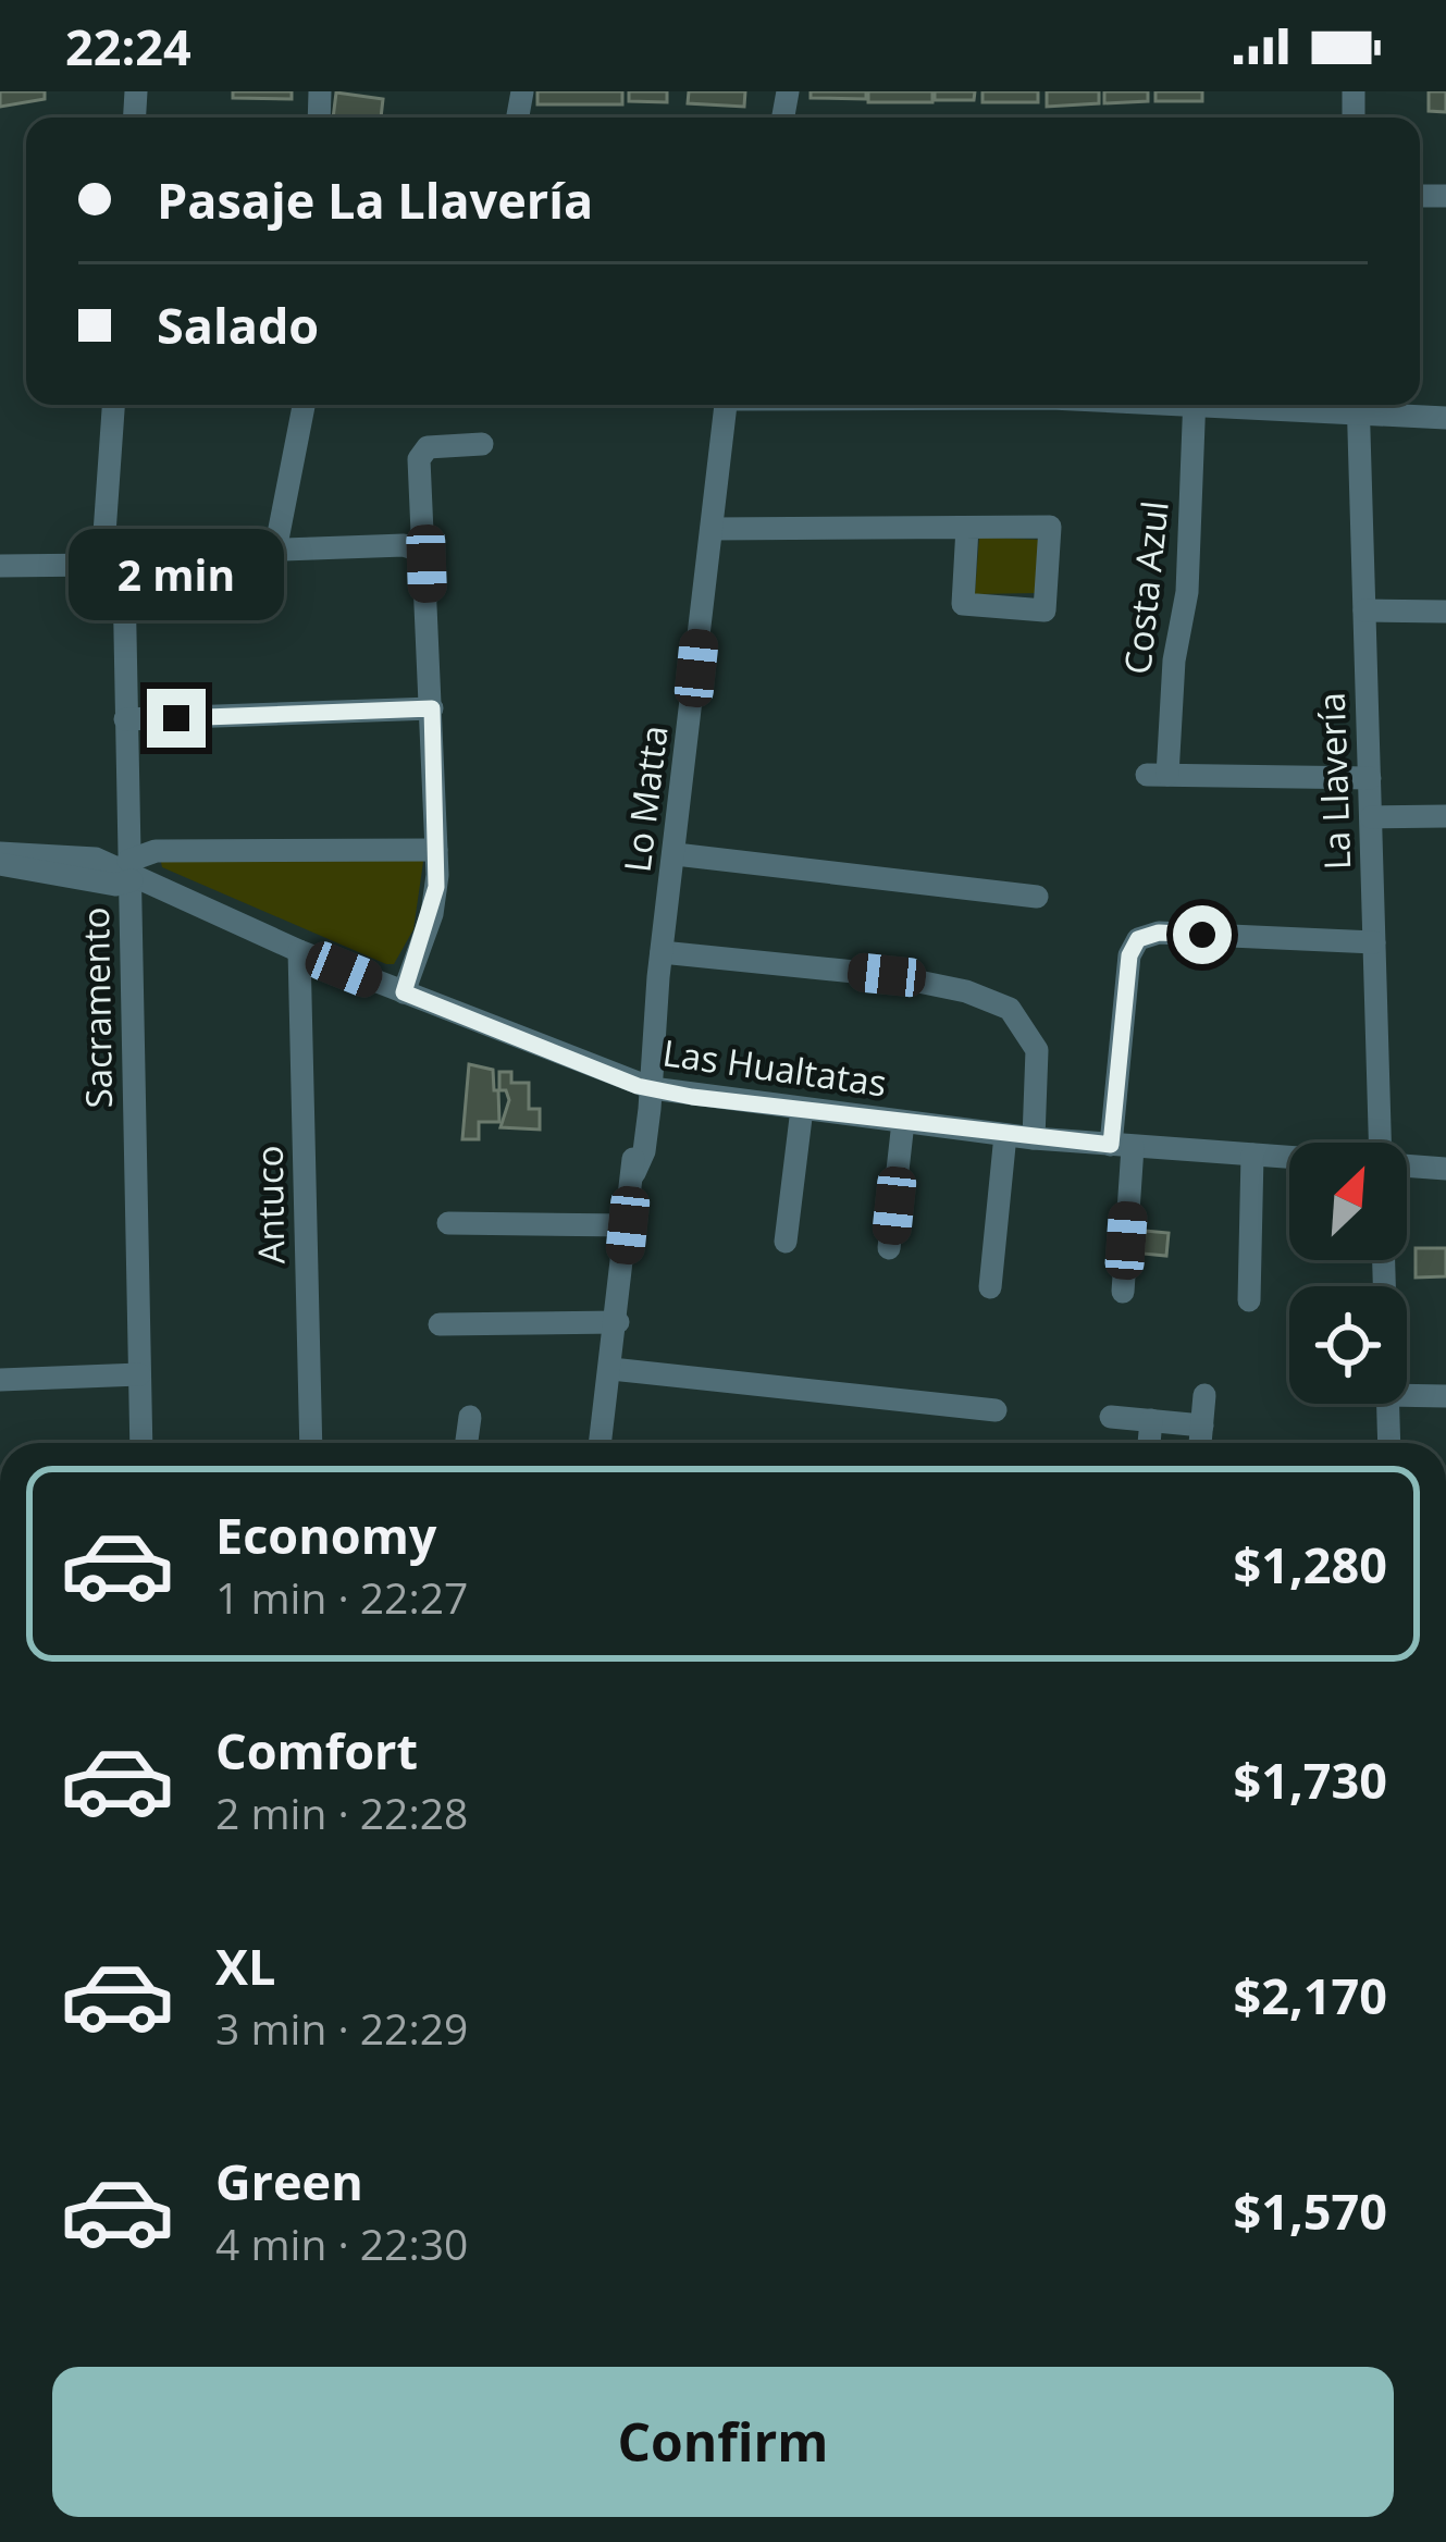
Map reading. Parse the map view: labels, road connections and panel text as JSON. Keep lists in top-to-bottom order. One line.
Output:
{"streets":{"street":["Costa Azul","La Llavería","Lo Matta","Sacramento","Las Hualtatas","Antuco"]},"crossings":[["Costa Azul","La Llavería"],["Lo Matta","Las Hualtatas"],["Sacramento","Las Hualtatas"],["Las Hualtatas","Antuco"]],"north":"top right","page":{"status":"22:24","banner":["Pasaje La Llavería","Salado"],"bubble":"2 min","list":[{"name":"Economy","note":"1 min · 22:27","value":"$1,280"},{"name":"Comfort","note":"2 min · 22:28","value":"$1,730"},{"name":"XL","note":"3 min · 22:29","value":"$2,170"},{"name":"Green","note":"4 min · 22:30","value":"$1,570"}],"buttons":"Confirm"}}
